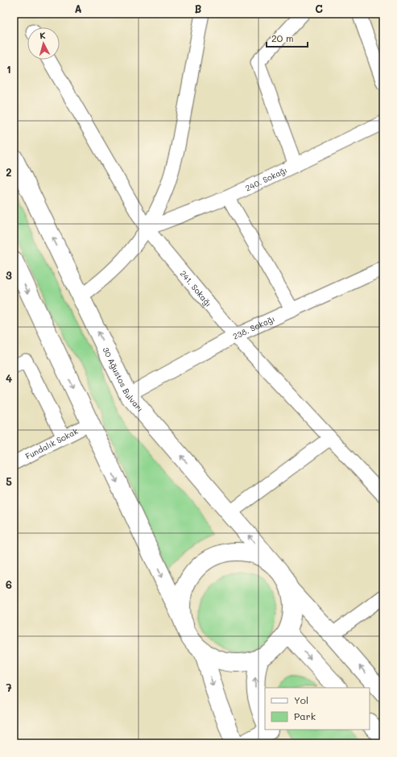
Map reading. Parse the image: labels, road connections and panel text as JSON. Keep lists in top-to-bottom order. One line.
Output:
{"streets":{"main road":["30 Ağustos Bulvarı"],"street":["240. Sokağı","241. Sokağı","238. Sokağı","Fundalık Sokak"]},"crossings":[["240. Sokağı","241. Sokağı"],["241. Sokağı","238. Sokağı"],["238. Sokağı","30 Ağustos Bulvarı"]],"legend":["Yol","Park"],"scale_bar":"20 m","north":"top","grid":{"columns":["A","B","C"],"rows":["1","2","3","4","5","6","7"]}}
